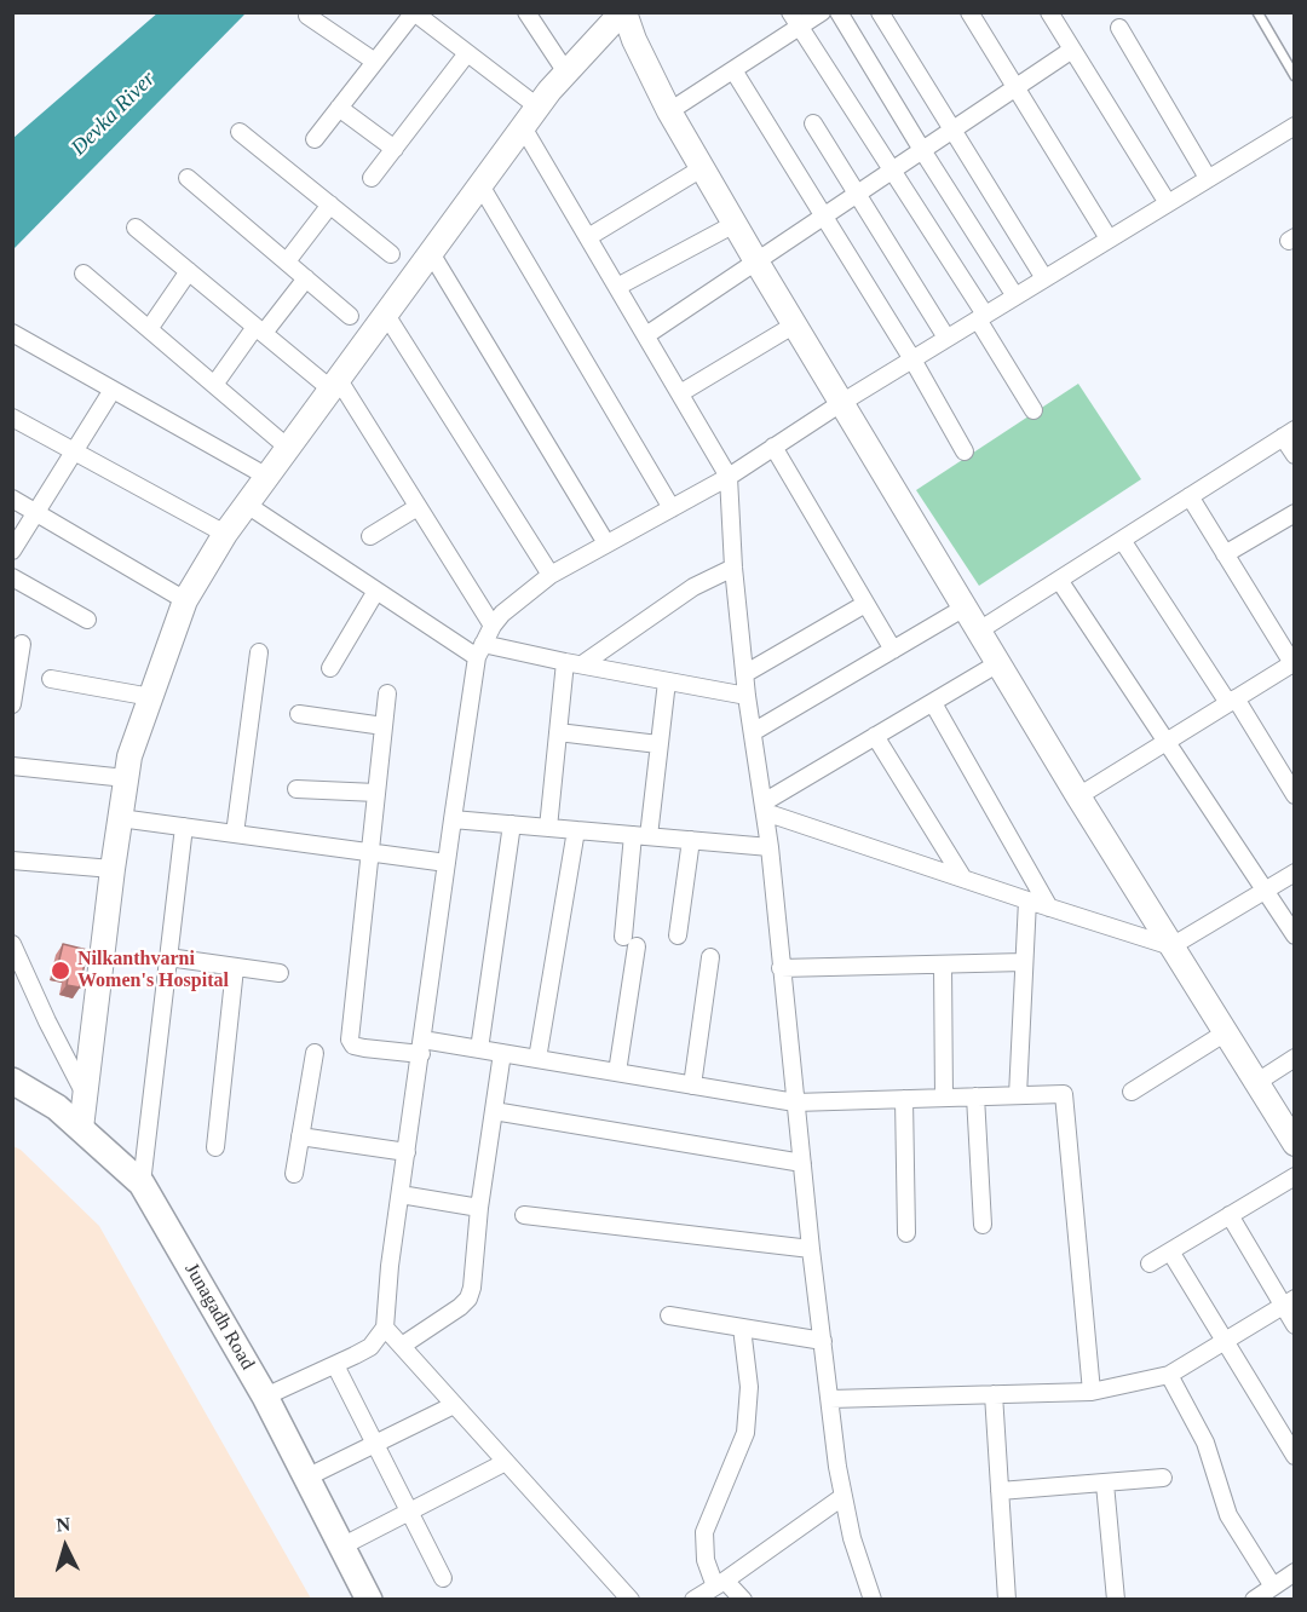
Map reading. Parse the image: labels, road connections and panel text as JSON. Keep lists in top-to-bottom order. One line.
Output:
{"streets":{"main road":["Junagadh Road"]},"water":["Devka River"],"places":["Nilkanthvarni Women's Hospital"],"north":"top"}
